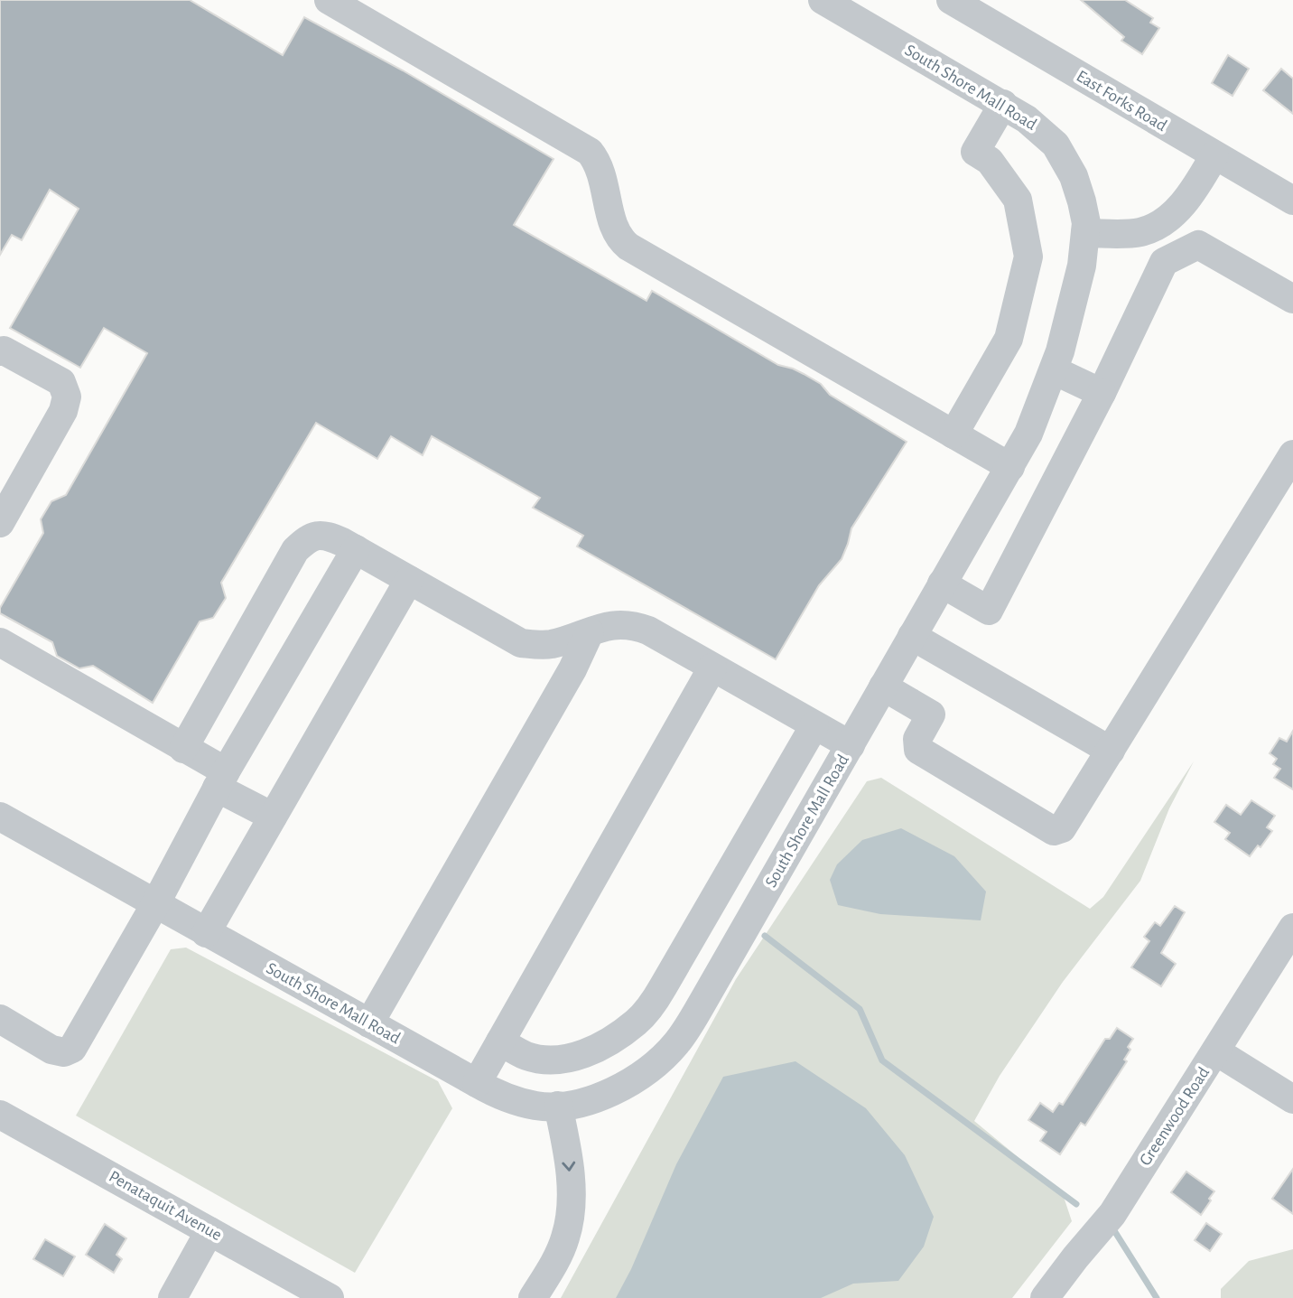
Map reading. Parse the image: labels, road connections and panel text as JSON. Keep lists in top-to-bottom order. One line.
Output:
{"streets":{"street":["South Shore Mall Road","East Forks Road","Greenwood Road","Penataquit Avenue"]}}
